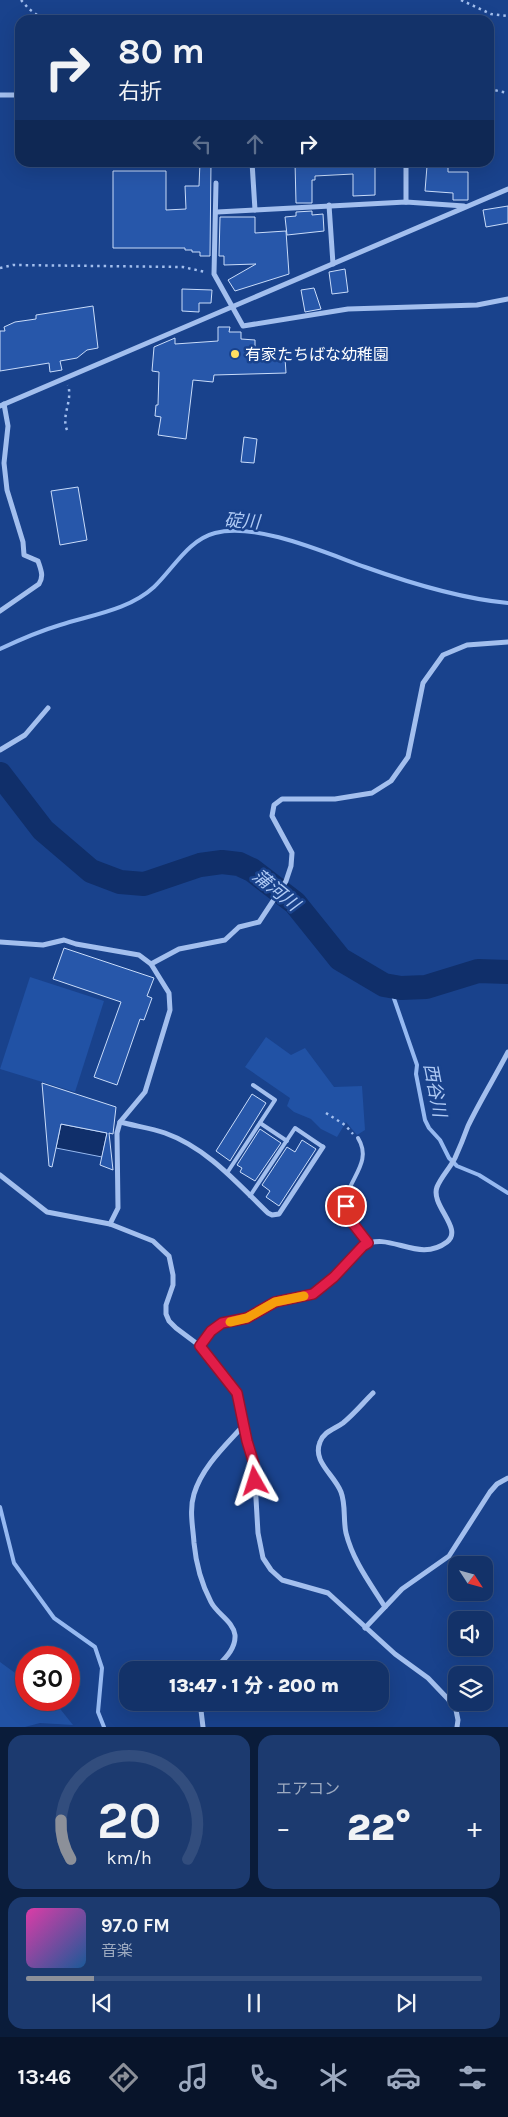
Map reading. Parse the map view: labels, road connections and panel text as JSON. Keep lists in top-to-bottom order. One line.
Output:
{"water":["碇川","蒲河川","西谷川"],"places":["有家たちばな幼稚園"],"north":"bottom right","page":{"turn":["80 m","右折"],"limit":"30","trip":"13:47 · 1 分 · 200 m","tile":"エアコン","heat":["−","22°","+"],"song":["97.0 FM","音楽"],"tabs":"13:46","gauge":["20","km/h"]}}
